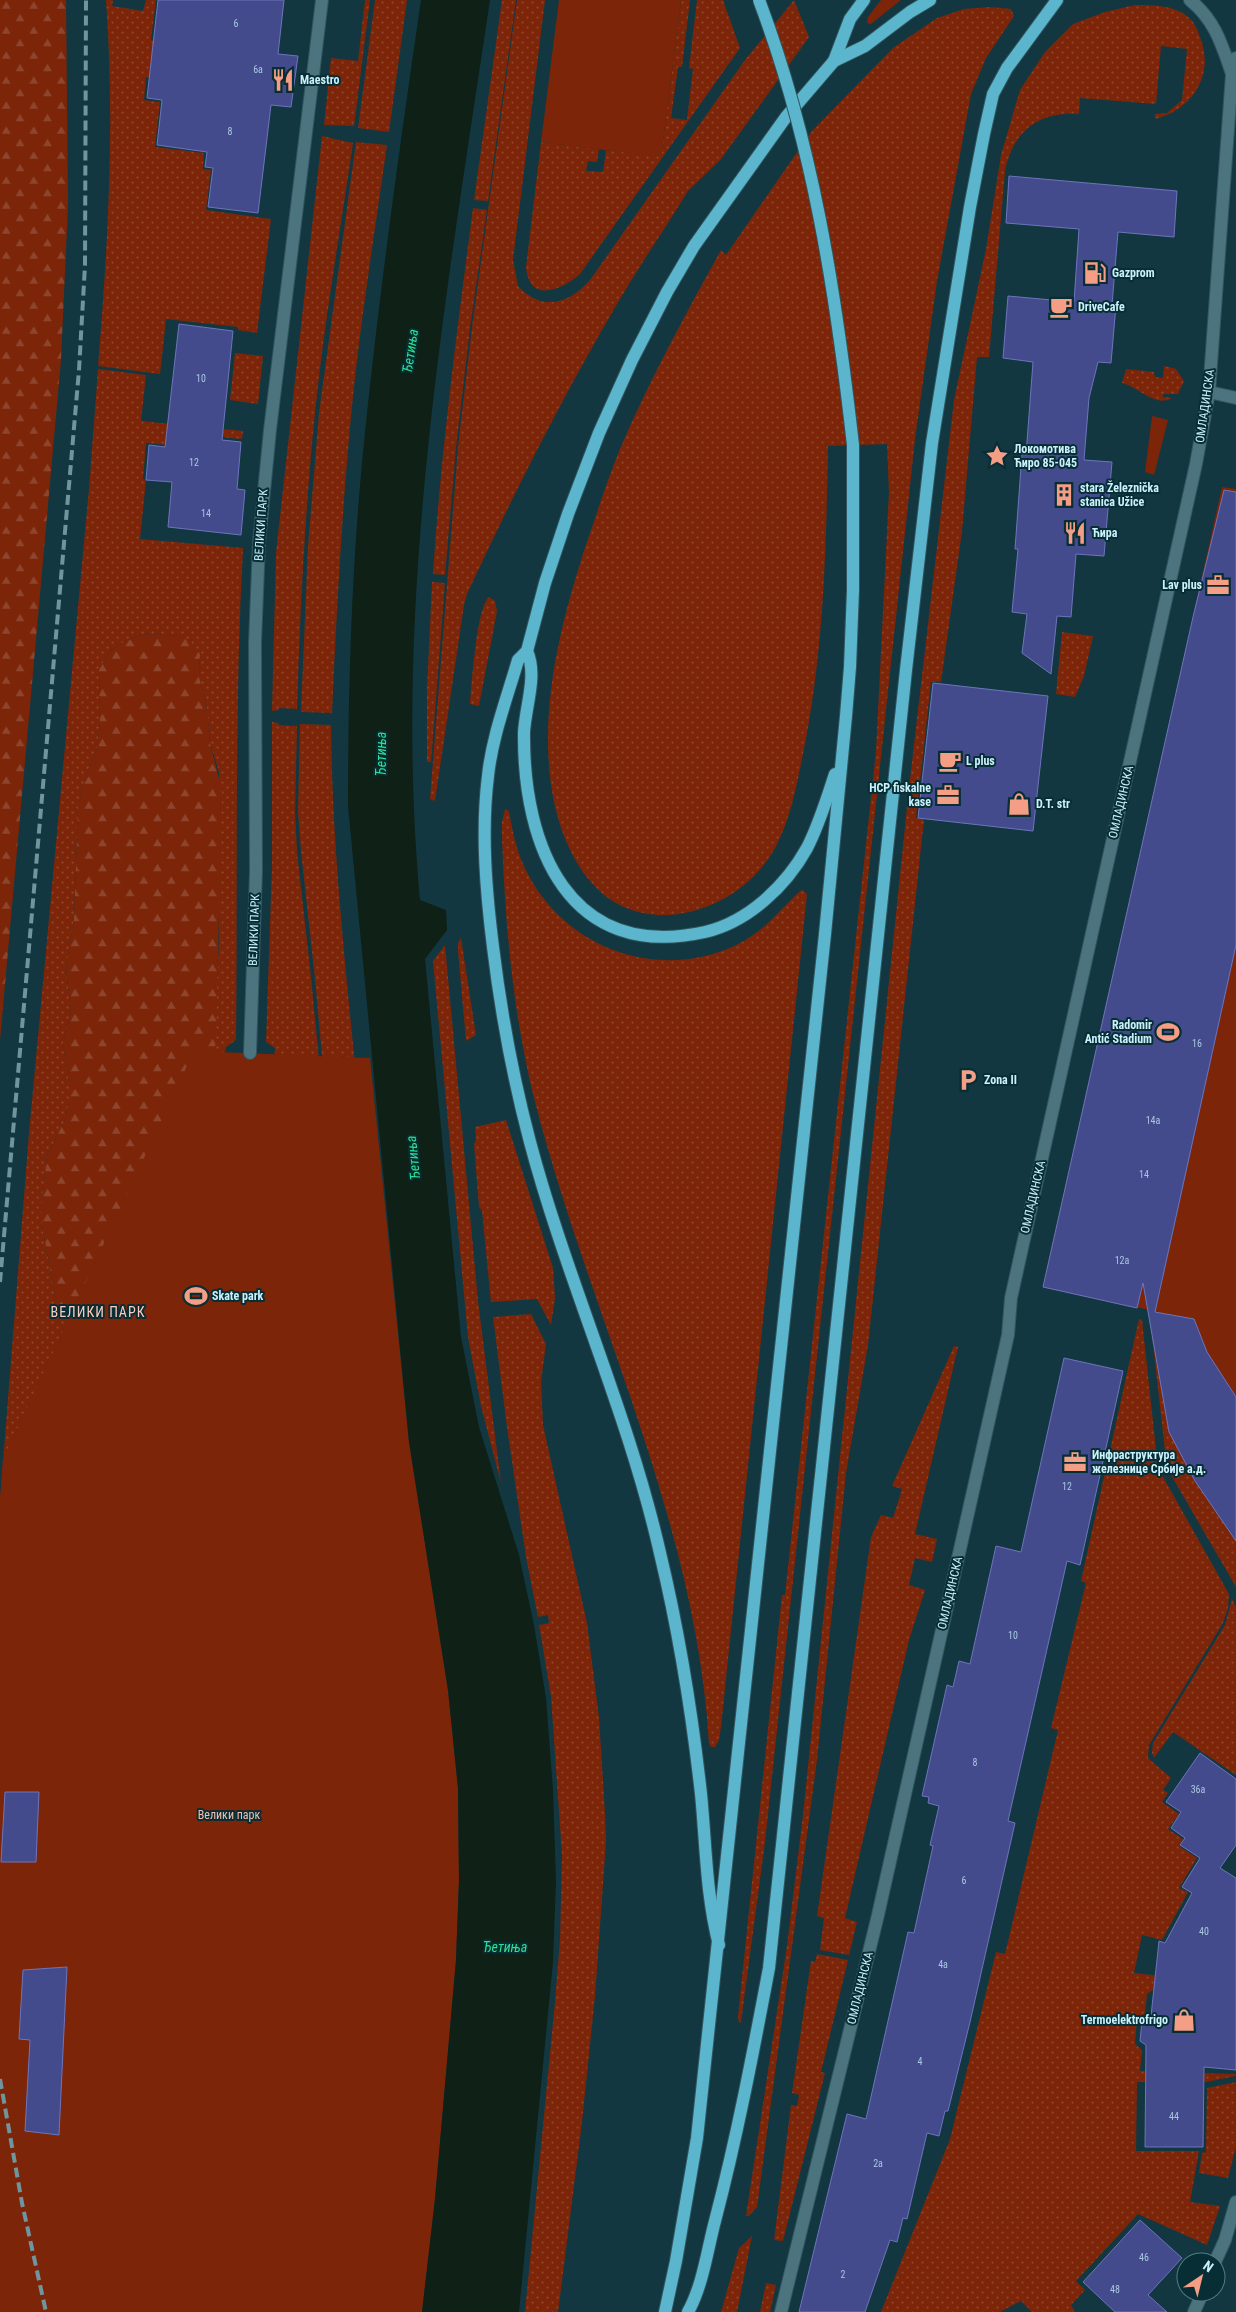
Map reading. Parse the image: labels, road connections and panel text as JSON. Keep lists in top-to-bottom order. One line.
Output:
{"streets":{"street":["ОМЛАДИНСКА","ВЕЛИКИ ПАРК"]},"districts":["ВЕЛИКИ ПАРК"],"water":["Ђетиња"],"parks":["Велики парк"],"places":{"restaurant":["Maestro","Ћира"],"fuel station":["Gazprom"],"cafe":["DriveCafe","L plus"],"place":["Локомотива Ћиро 85-045"],"building":["stara Železnička stanica Užice"],"office":["Lav plus","HCP fiskalne kase","Инфраструктура железнице Србије а.д."],"shop":["D.T. str","Termoelektrofrigo"],"sports":["Radomir Antić Stadium","Skate park"],"parking":["Zona II"]},"house_numbers":["6","6a","8","10","12","14","16","14a","14","12a","12","10","8","36a","6","40","4a","4","44","2a","46","2","48"],"north":"top right"}
